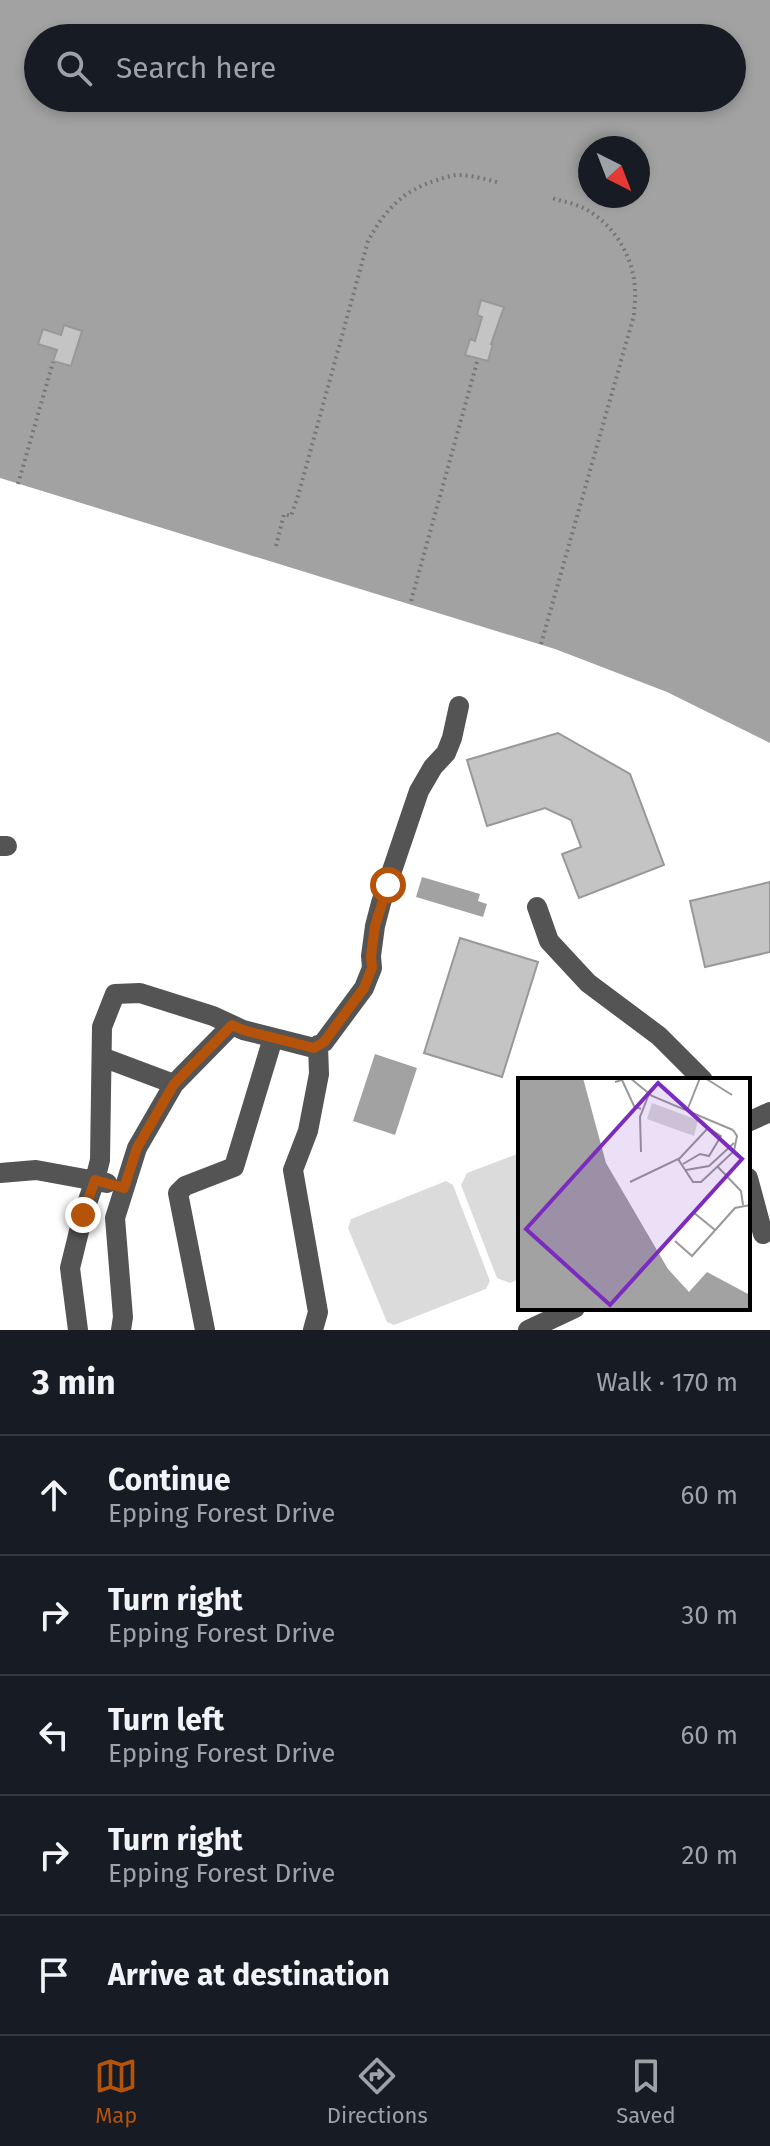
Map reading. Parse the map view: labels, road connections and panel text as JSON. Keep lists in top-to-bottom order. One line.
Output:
{"north":"bottom right","page":{"search":"Search here","heading":["3 min","Walk · 170 m"],"list":[["Continue","Epping Forest Drive","60 m"],["Turn right","Epping Forest Drive","30 m"],["Turn left","Epping Forest Drive","60 m"],["Turn right","Epping Forest Drive","20 m"],"Arrive at destination"],"nav":["Map","Directions","Saved"]}}
